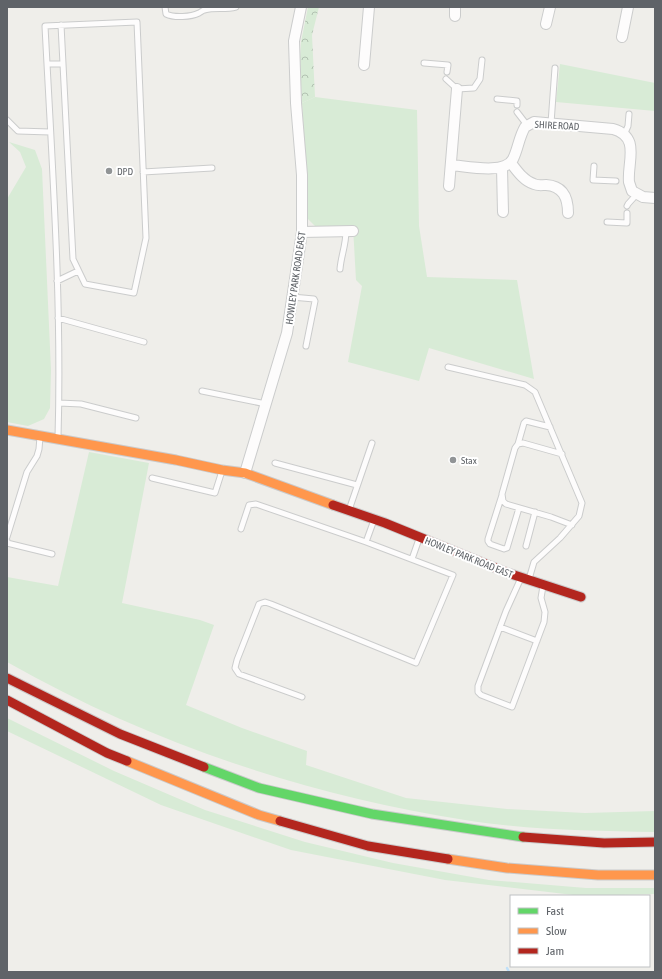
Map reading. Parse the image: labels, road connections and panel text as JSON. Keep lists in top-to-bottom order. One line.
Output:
{"streets":{"main road":["HOWLEY PARK ROAD EAST"],"street":["SHIRE ROAD"]},"places":["DPD","Stax"],"legend":["Fast","Slow","Jam"]}
